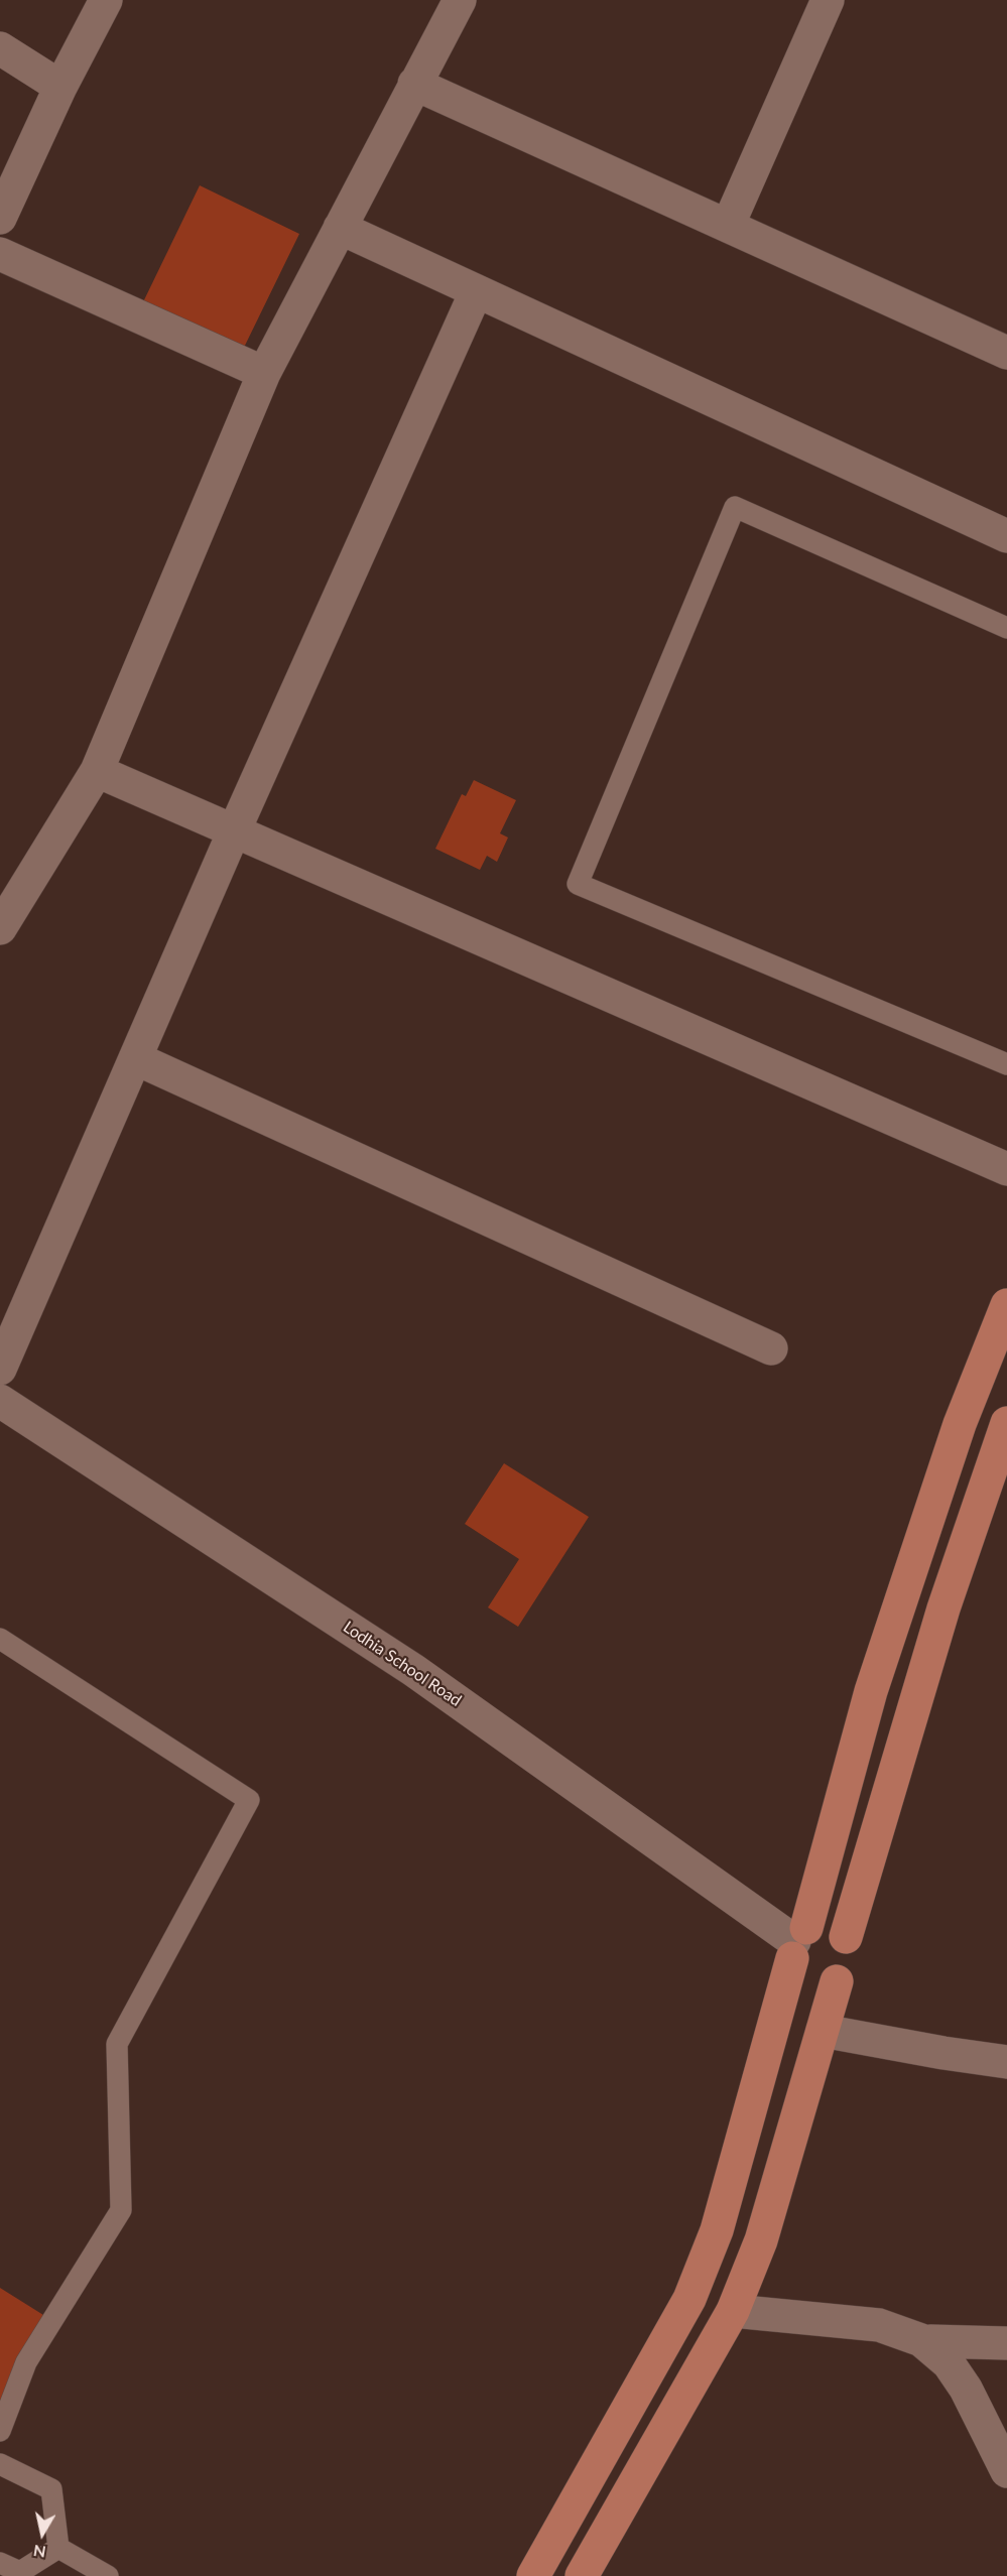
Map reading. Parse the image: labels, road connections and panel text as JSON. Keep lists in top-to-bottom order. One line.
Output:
{"streets":{"street":["Lodhia School Road"]},"north":"bottom"}
